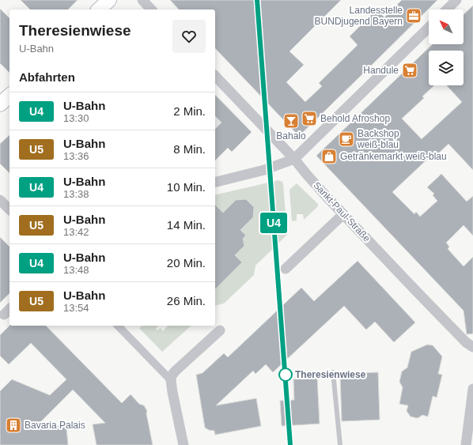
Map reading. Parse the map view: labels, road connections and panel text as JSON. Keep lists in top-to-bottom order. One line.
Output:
{"streets":{"street":["Sankt-Paul-Straße"]},"places":{"office":["Landesstelle BUNDjugend Bayern"],"supermarket":["Handule","Behold Afroshop"],"bar":["Bahalo"],"cafe":["Backshop weiß-blau"],"shop":["Getränkemarkt weiß-blau"],"other":["Theresienwiese"],"building":["Bavaria Palais"]},"lines":["metro line U4"],"north":"top left","page":{"on_map":"U4","heading":[["Theresienwiese","U-Bahn"],"Abfahrten"],"list":[{"mark":"U4","name":"U-Bahn","note":"13:30","value":"2 Min."},{"mark":"U5","name":"U-Bahn","note":"13:36","value":"8 Min."},{"mark":"U4","name":"U-Bahn","note":"13:38","value":"10 Min."},{"mark":"U5","name":"U-Bahn","note":"13:42","value":"14 Min."},{"mark":"U4","name":"U-Bahn","note":"13:48","value":"20 Min."},{"mark":"U5","name":"U-Bahn","note":"13:54","value":"26 Min."}]}}
